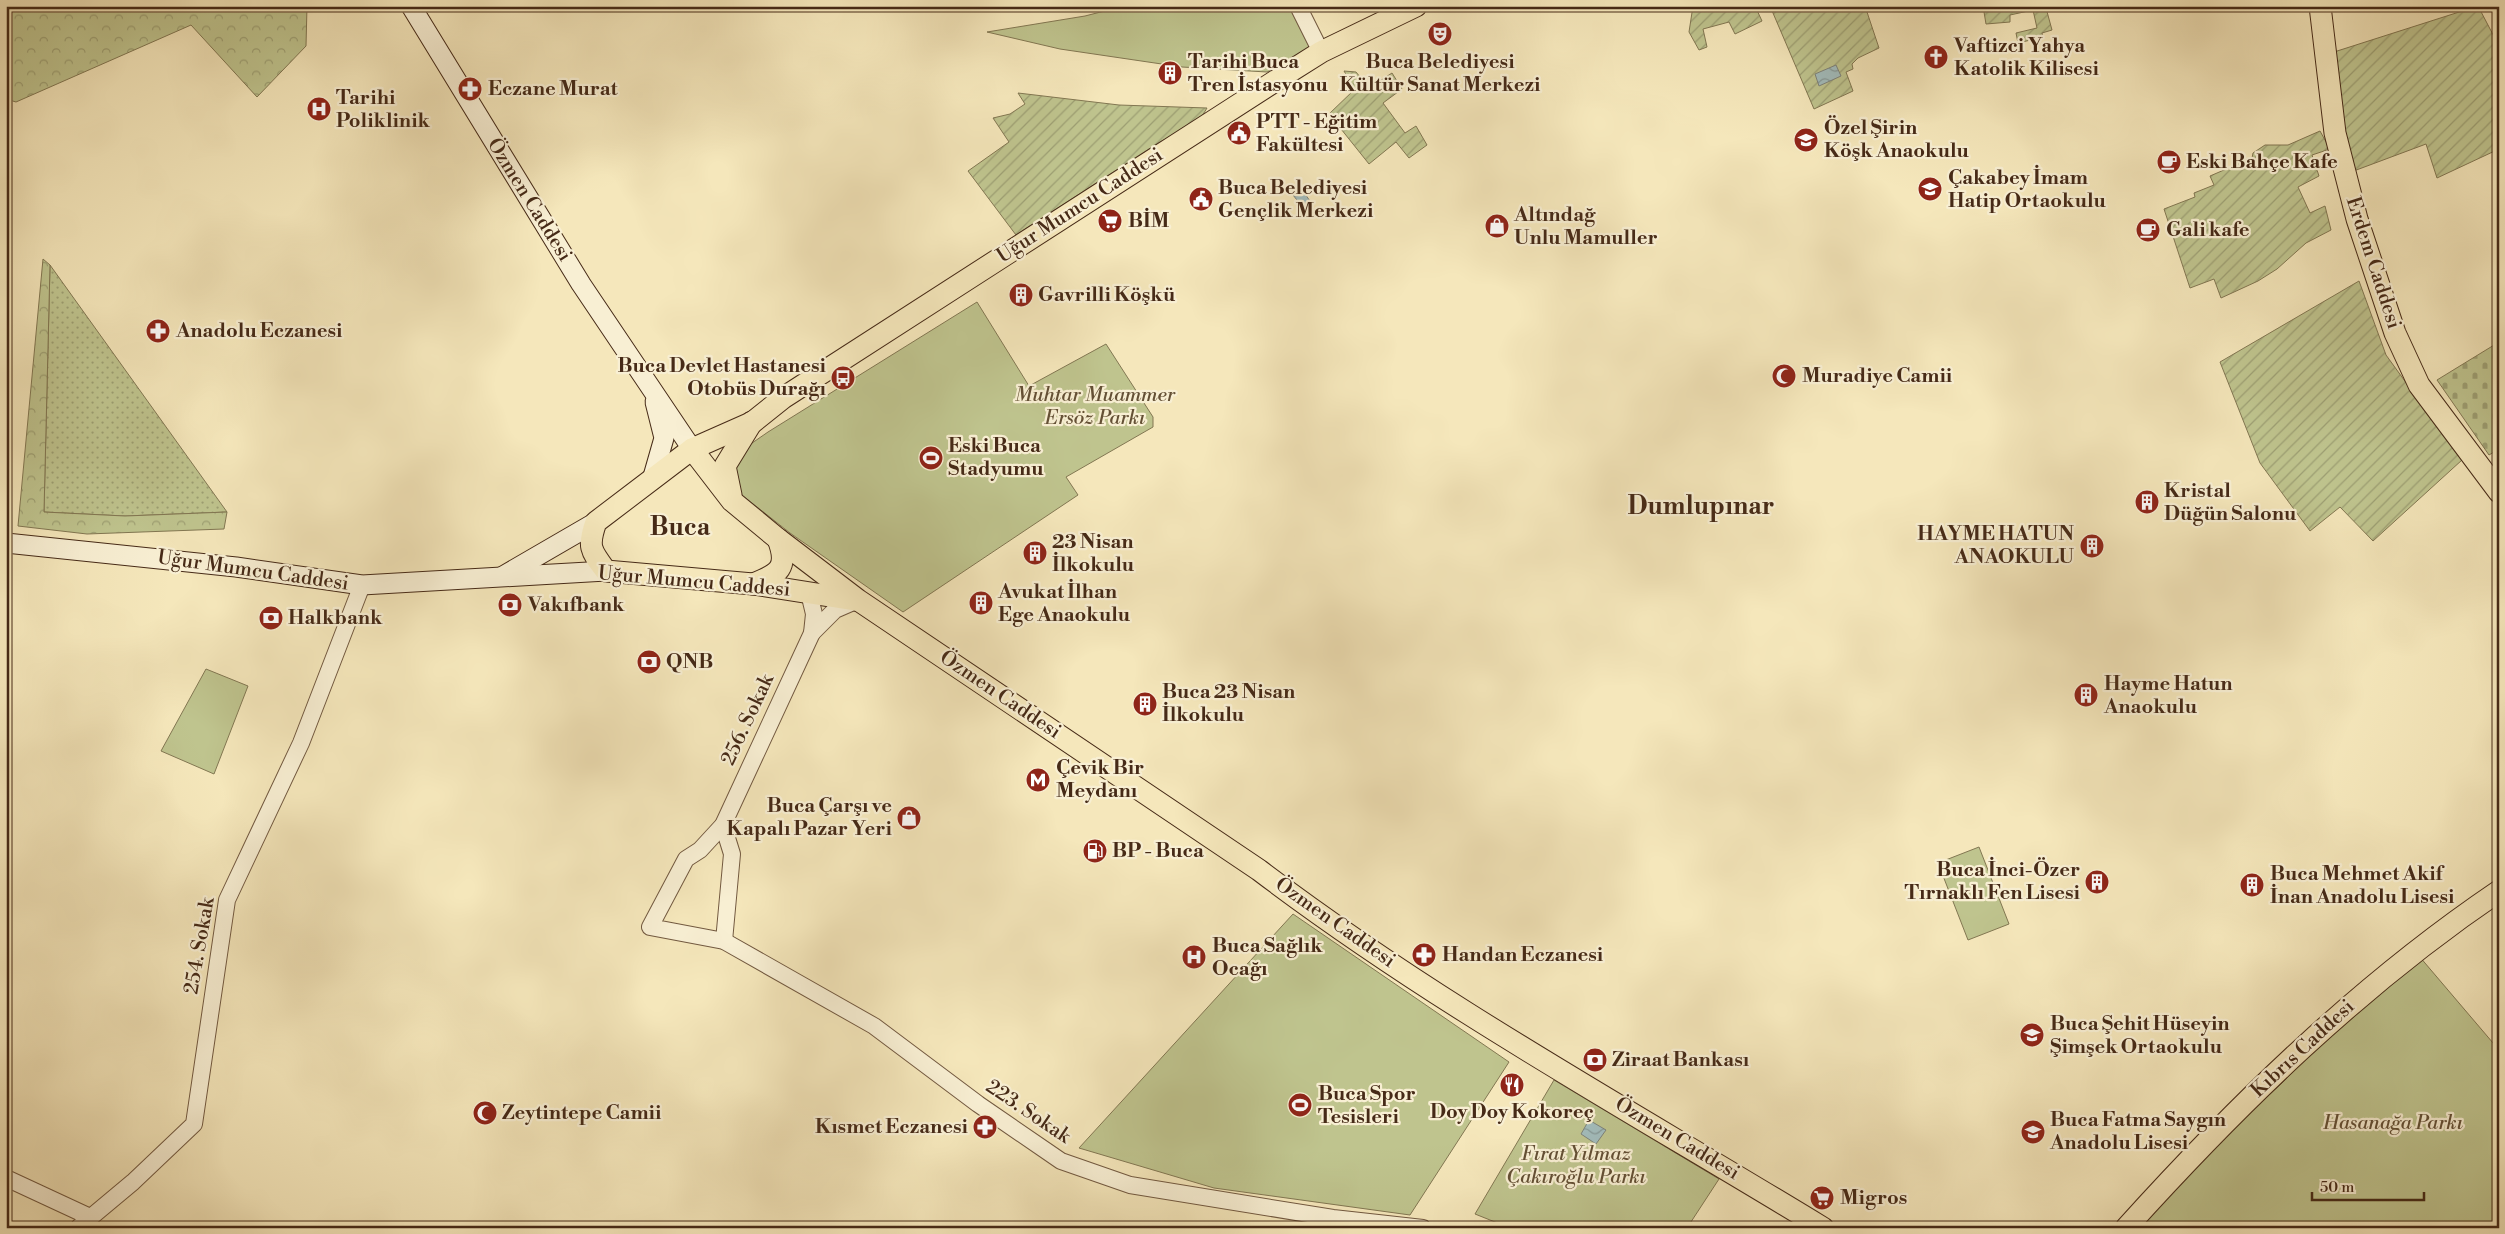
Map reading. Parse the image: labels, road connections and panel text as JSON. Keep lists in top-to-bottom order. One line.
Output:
{"streets":{"main road":["Özmen Caddesi","Uğur Mumcu Caddesi","Erdem Caddesi","Kıbrıs Caddesi"],"street":["256. Sokak","254. Sokak","223. Sokak"]},"crossings":[["Özmen Caddesi","Uğur Mumcu Caddesi"],["Özmen Caddesi","256. Sokak"],["Uğur Mumcu Caddesi","256. Sokak"],["Uğur Mumcu Caddesi","254. Sokak"],["256. Sokak","223. Sokak"]],"districts":["Dumlupınar","Buca"],"parks":["Muhtar Muammer Ersöz Parkı","Hasanağa Parkı","Fırat Yılmaz Çakıroğlu Parkı"],"places":{"theatre":["Buca Belediyesi Kültür Sanat Merkezi"],"church":["Vaftizci Yahya Katolik Kilisesi"],"building":["Tarihi Buca Tren İstasyonu","Gavrilli Köşkü","Kristal Düğün Salonu","HAYME HATUN ANAOKULU","23 Nisan İlkokulu","Avukat İlhan Ege Anaokulu","Hayme Hatun Anaokulu","Buca 23 Nisan İlkokulu","Buca İnci-Özer Tırnaklı Fen Lisesi","Buca Mehmet Akif İnan Anadolu Lisesi"],"pharmacy":["Eczane Murat","Anadolu Eczanesi","Handan Eczanesi","Kısmet Eczanesi"],"hospital":["Tarihi Poliklinik","Buca Sağlık Ocağı"],"public building":["PTT - Eğitim Fakültesi","Buca Belediyesi Gençlik Merkezi"],"school or university":["Özel Şirin Köşk Anaokulu","Çakabey İmam Hatip Ortaokulu","Buca Şehit Hüseyin Şimşek Ortaokulu","Buca Fatma Saygın Anadolu Lisesi"],"cafe":["Eski Bahçe Kafe","Gali kafe"],"supermarket":["BİM","Migros"],"shop":["Altındağ Unlu Mamuller","Buca Çarşı ve Kapalı Pazar Yeri"],"mosque":["Muradiye Camii","Zeytintepe Camii"],"bus stop":["Buca Devlet Hastanesi Otobüs Durağı"],"sports":["Eski Buca Stadyumu","Buca Spor Tesisleri"],"bank":["Vakıfbank","Halkbank","QNB","Ziraat Bankası"],"metro station":["Çevik Bir Meydanı"],"fuel station":["BP - Buca"],"restaurant":["Doy Doy Kokoreç"]},"scale_bar":"50 m"}
